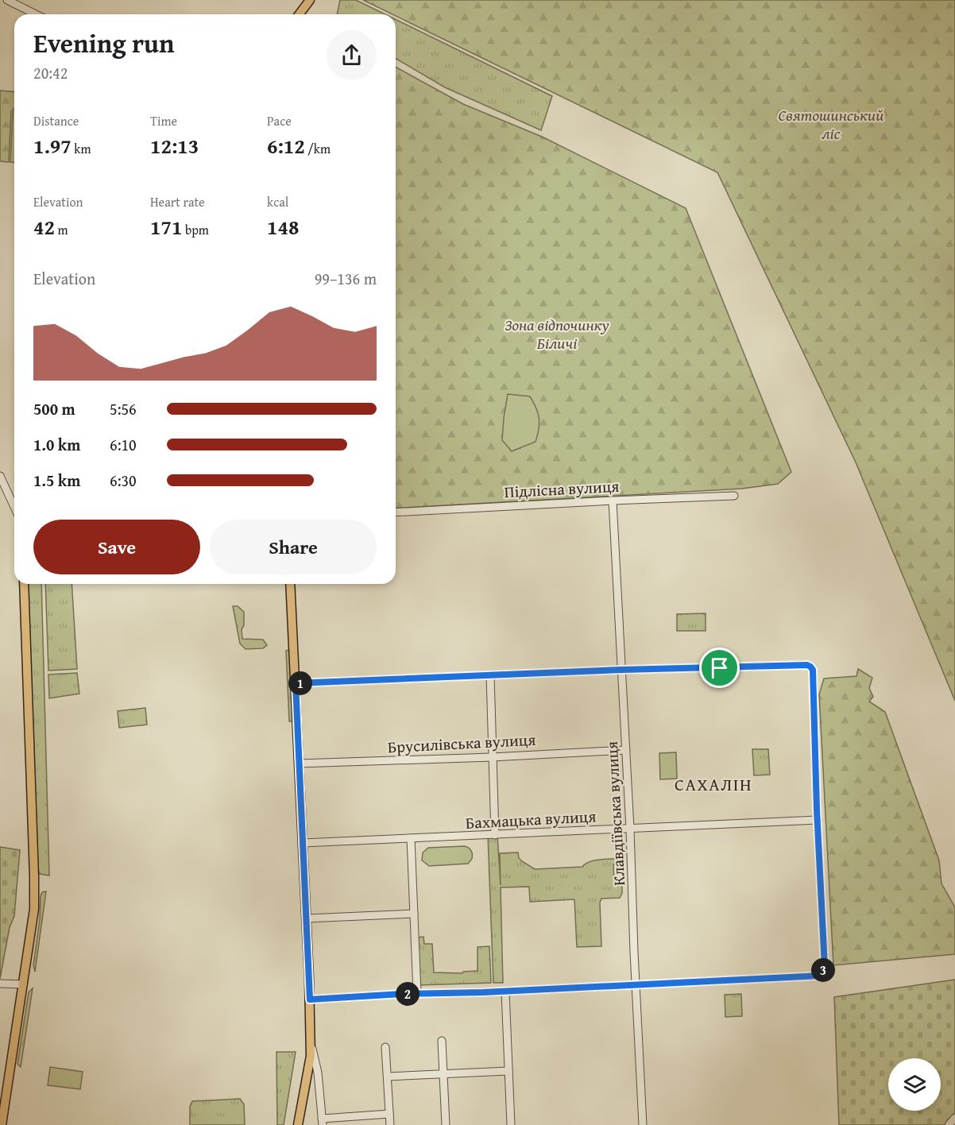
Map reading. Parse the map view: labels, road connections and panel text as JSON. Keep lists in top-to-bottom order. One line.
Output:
{"streets":{"street":["Підлісна вулиця","Брусилівська вулиця","Клавдіївська вулиця","Бахмацька вулиця"]},"crossings":[["Підлісна вулиця","Клавдіївська вулиця"],["Брусилівська вулиця","Клавдіївська вулиця"],["Клавдіївська вулиця","Бахмацька вулиця"]],"districts":["САХАЛІН"],"parks":["Святошинський ліс","Зона відпочинку Біличі"],"page":{"heading":["Evening run","20:42"],"stats":[["Distance","1.97 km"],["Time","12:13"],["Pace","6:12 /km"],["Elevation","42 m"],["Heart rate","171 bpm"],["kcal","148"]],"chart":["Elevation","99–136 m"],"list":[{"name":"500 m","note":"5:56"},{"name":"1.0 km","note":"6:10"},{"name":"1.5 km","note":"6:30"}],"buttons":["Save","Share"],"pins":["1","3","2"]}}
